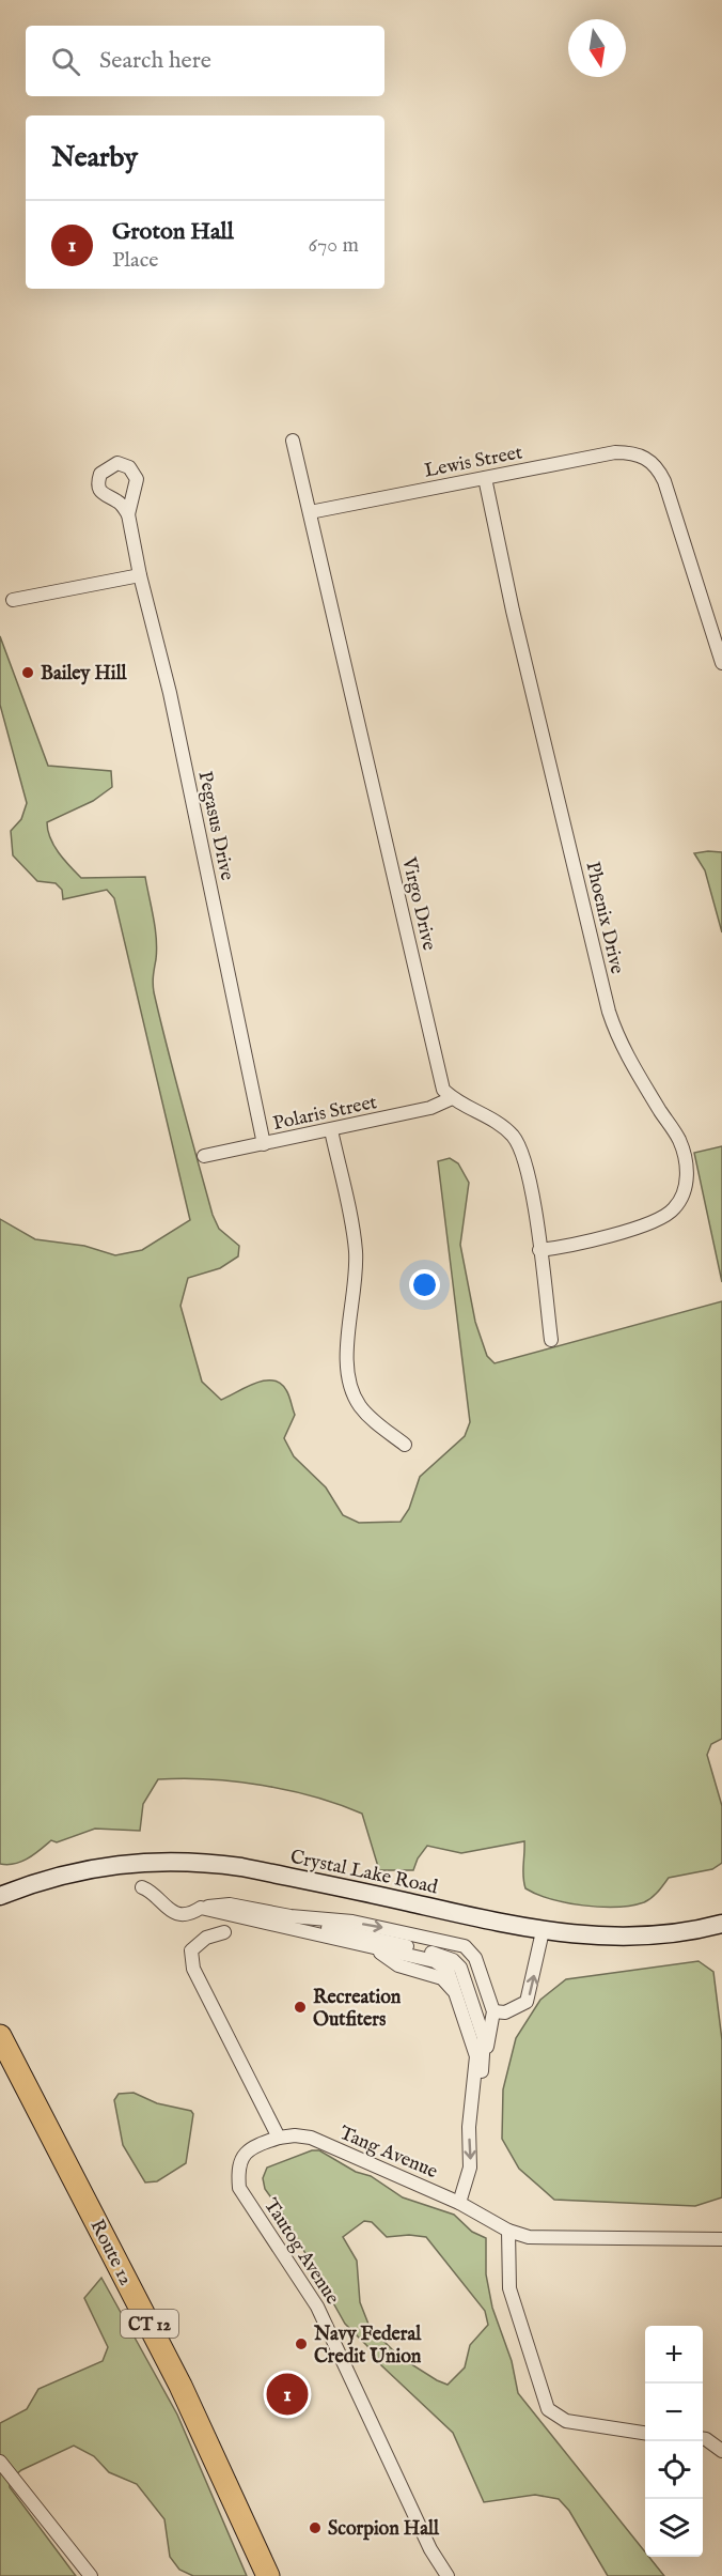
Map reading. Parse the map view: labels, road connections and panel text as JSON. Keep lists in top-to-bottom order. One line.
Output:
{"streets":{"highway":["Route 12","CT 12"],"street":["Lewis Street","Pegasus Drive","Virgo Drive","Phoenix Drive","Polaris Street","Crystal Lake Road","Tang Avenue","Tautog Avenue"]},"crossings":[["Lewis Street","Virgo Drive"],["Lewis Street","Phoenix Drive"],["Pegasus Drive","Polaris Street"],["Virgo Drive","Polaris Street"],["Tang Avenue","Tautog Avenue"]],"places":["Bailey Hill","Recreation Outfiters","Navy Federal Credit Union","Scorpion Hall"],"north":"bottom","page":{"search":"Search here","heading":"Nearby","list":[{"mark":"1","name":"Groton Hall","note":"Place","value":"670 m"}],"map_buttons":["+","−"],"pins":"1"}}
